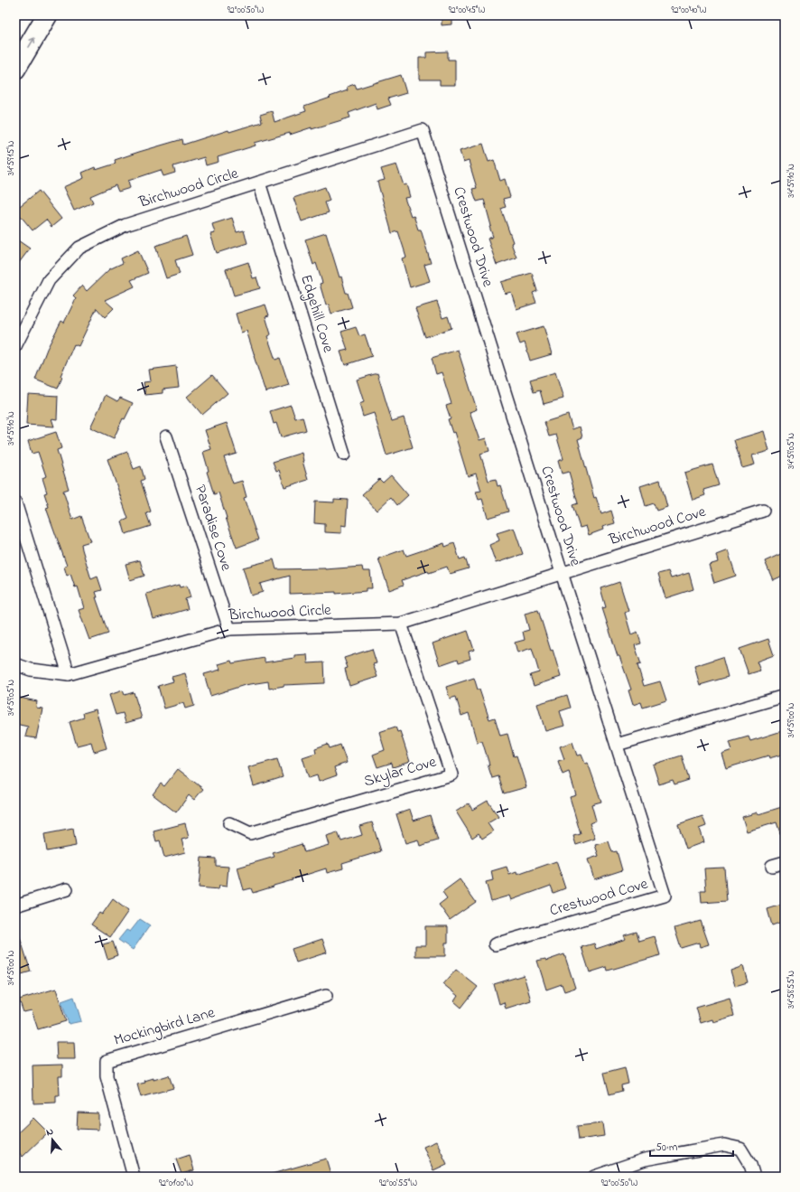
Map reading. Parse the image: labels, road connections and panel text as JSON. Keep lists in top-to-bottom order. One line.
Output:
{"streets":{"street":["Birchwood Circle","Crestwood Drive","Edgehill Cove","Birchwood Cove","Paradise Cove","Skylar Cove","Crestwood Cove","Mockingbird Lane"]},"crossings":[["Birchwood Circle","Crestwood Drive"],["Birchwood Circle","Edgehill Cove"],["Birchwood Circle","Birchwood Cove"],["Birchwood Circle","Paradise Cove"],["Birchwood Circle","Skylar Cove"],["Crestwood Drive","Birchwood Cove"],["Crestwood Drive","Crestwood Cove"]],"scale_bar":"50 m","north":"top","coordinates":["92°00'50\"W","92°00'45\"W","92°00'40\"W","34°59'15\"N","34°59'10\"N","34°59'05\"N","34°59'00\"N","34°58'55\"N","92°01'00\"W","92°00'55\"W"]}
